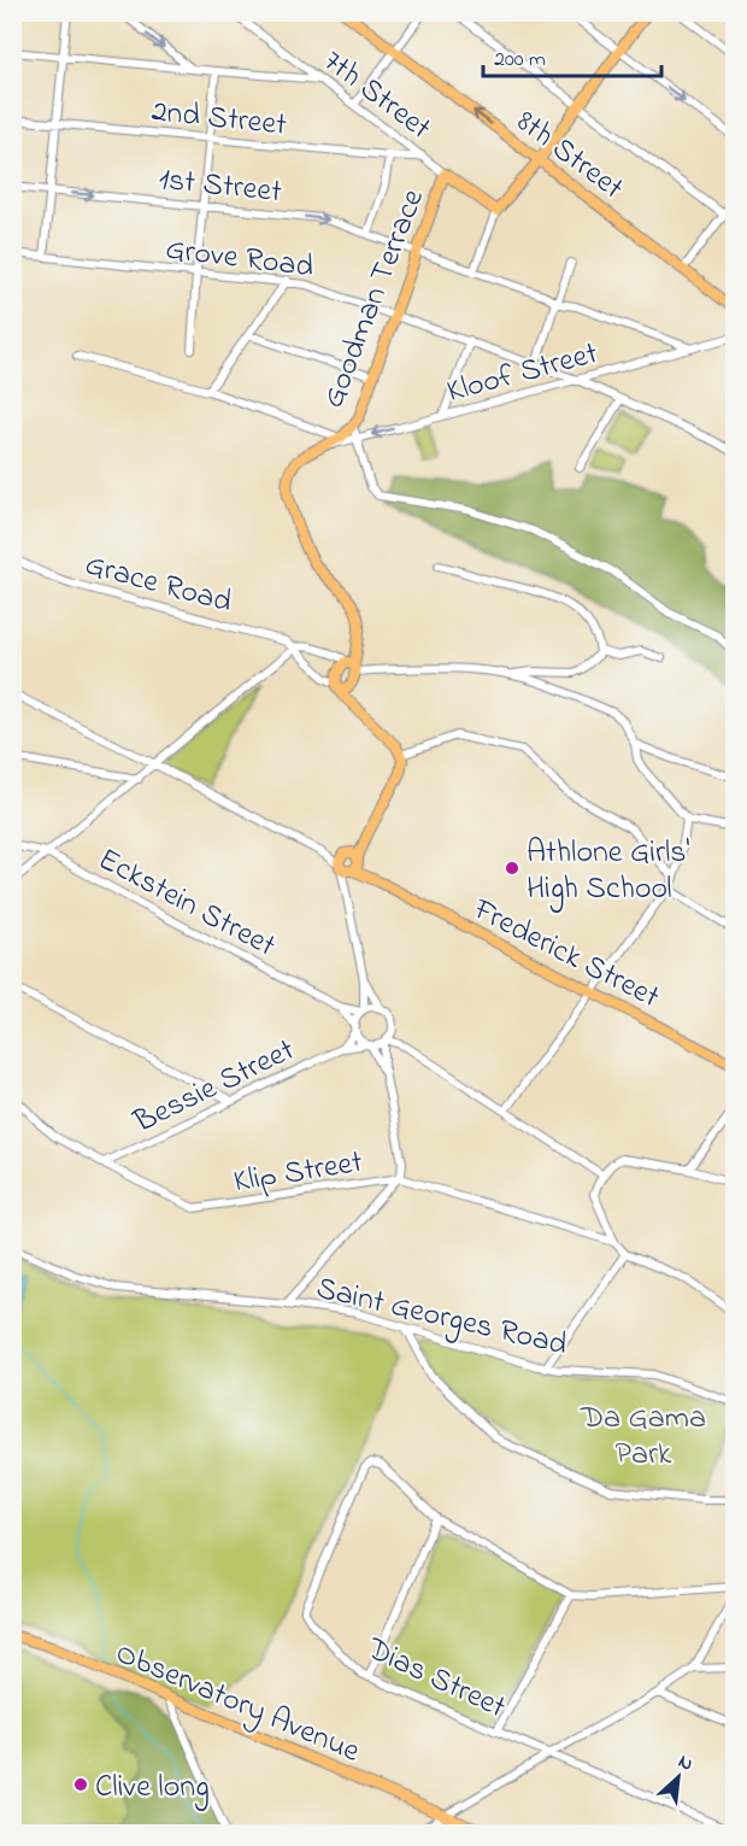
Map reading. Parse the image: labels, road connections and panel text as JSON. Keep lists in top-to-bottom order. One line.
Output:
{"streets":{"main road":["7th Street","8th Street","Goodman Terrace","Grace Road","Frederick Street","Observatory Avenue"],"street":["2nd Street","1st Street","Grove Road","Kloof Street","Eckstein Street","Bessie Street","Klip Street","Saint Georges Road","Dias Street"]},"crossings":[["7th Street","2nd Street"],["7th Street","Goodman Terrace"],["1st Street","Goodman Terrace"],["1st Street","Kloof Street"],["Grove Road","Goodman Terrace"],["Grove Road","Kloof Street"],["Goodman Terrace","Kloof Street"],["Goodman Terrace","Grace Road"],["Eckstein Street","Bessie Street"],["Bessie Street","Klip Street"]],"one_way":["8th Street","1st Street"],"parks":["Da Gama Park"],"places":["Athlone Girls' High School","Clive long"],"scale_bar":"200 m","north":"top right"}
